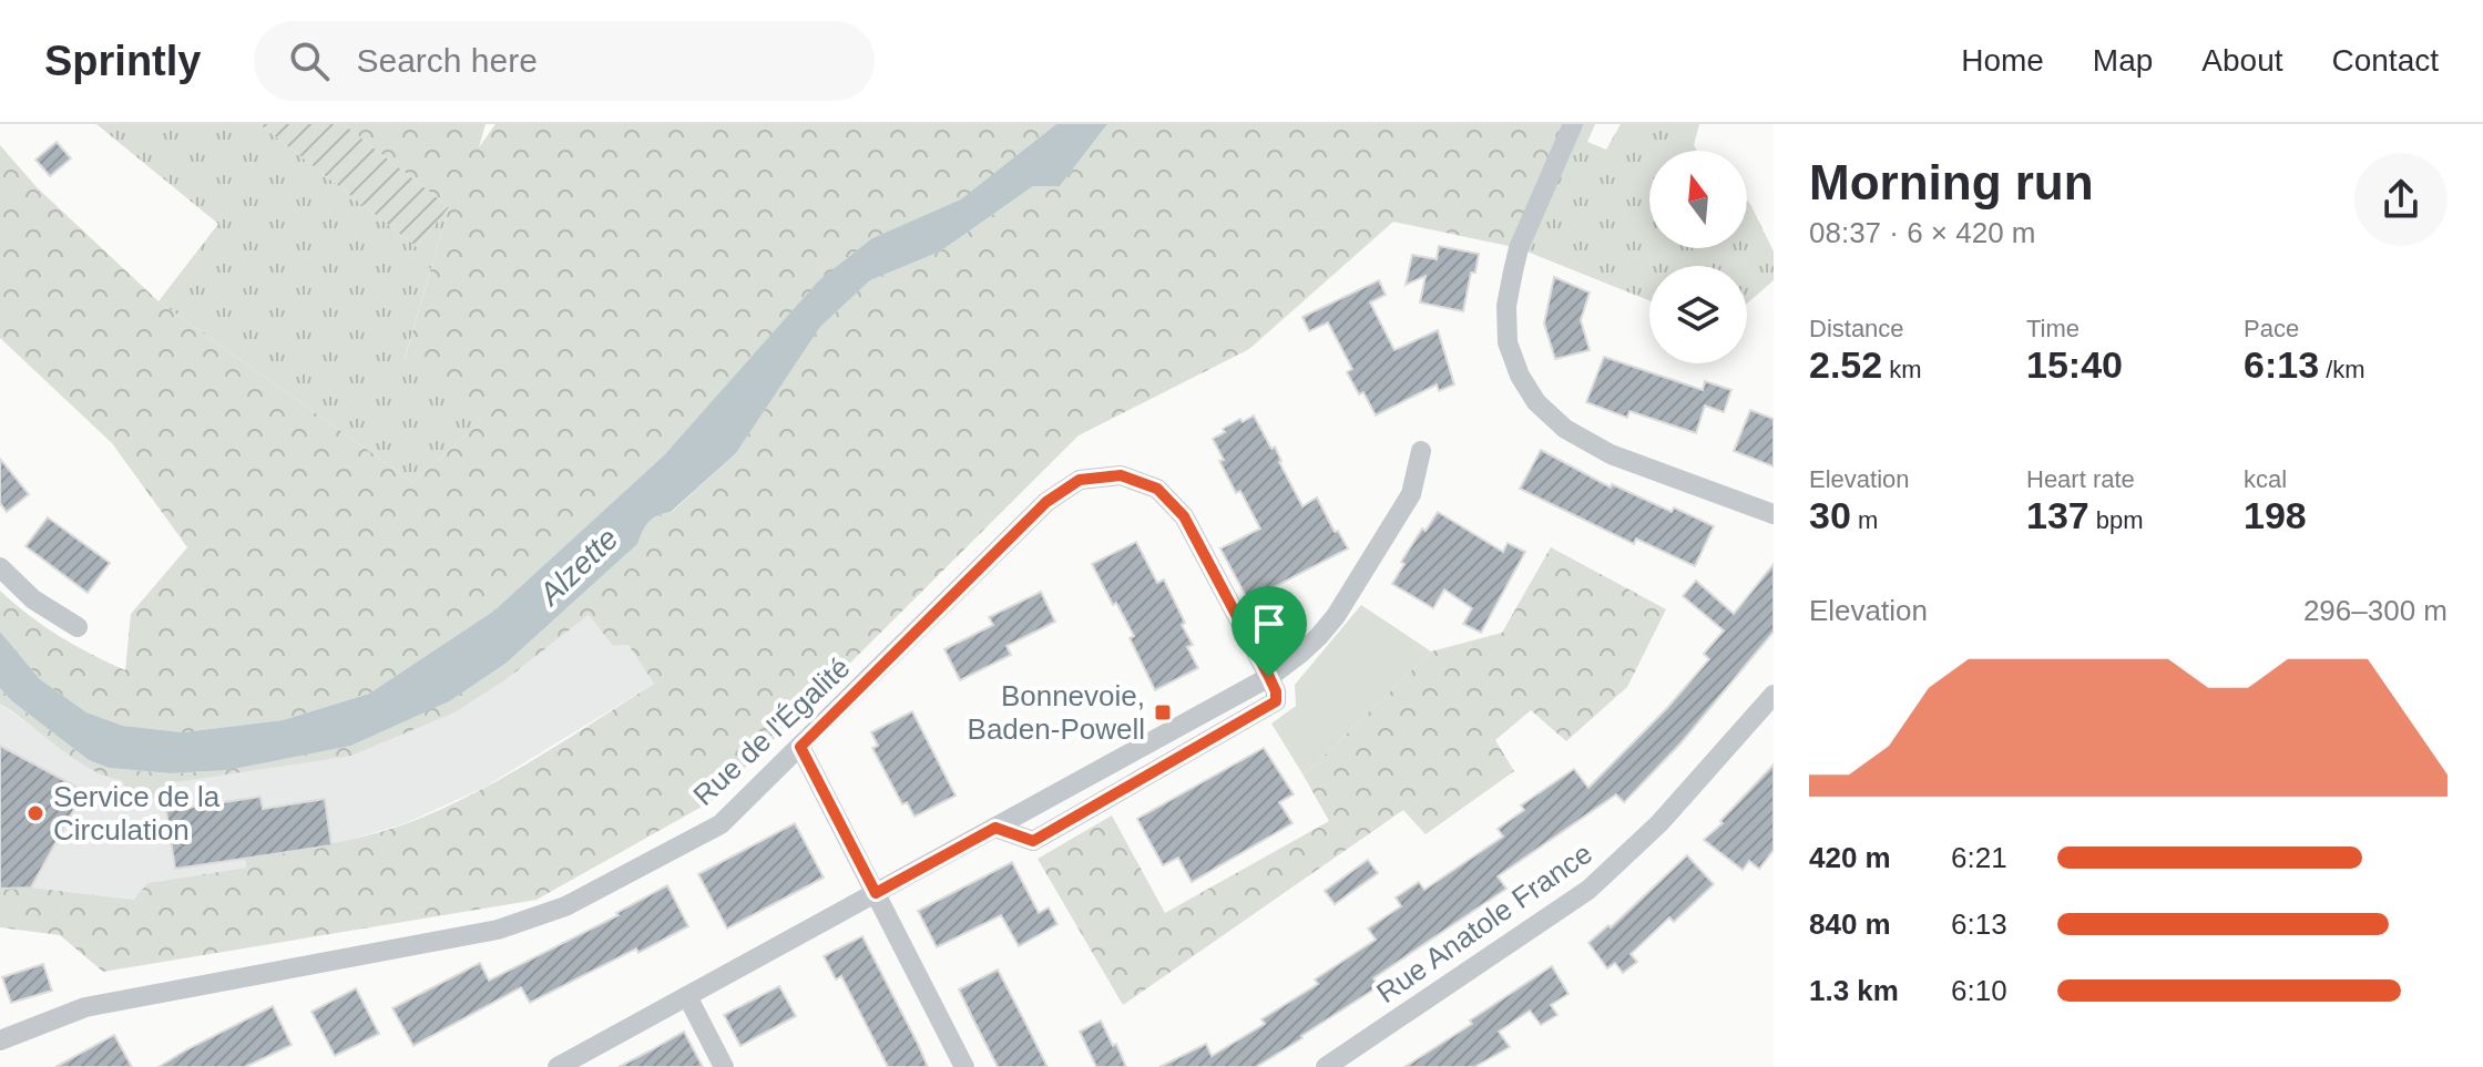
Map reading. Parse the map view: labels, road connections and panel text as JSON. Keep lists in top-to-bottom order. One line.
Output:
{"streets":{"street":["Rue de l'Égalité","Rue Anatole France"]},"water":["Alzette"],"places":{"transit":["Bonnevoie, Baden-Powell"],"other":["Service de la Circulation"]},"north":"top","page":{"header":"Sprintly","search":"Search here","nav":["Home","Map","About","Contact"],"heading":["Morning run","08:37 · 6 × 420 m"],"stats":[["Distance","2.52 km"],["Time","15:40"],["Pace","6:13 /km"],["Elevation","30 m"],["Heart rate","137 bpm"],["kcal","198"]],"chart":["Elevation","296–300 m"],"list":[{"name":"420 m","note":"6:21"},{"name":"840 m","note":"6:13"},{"name":"1.3 km","note":"6:10"}]}}
